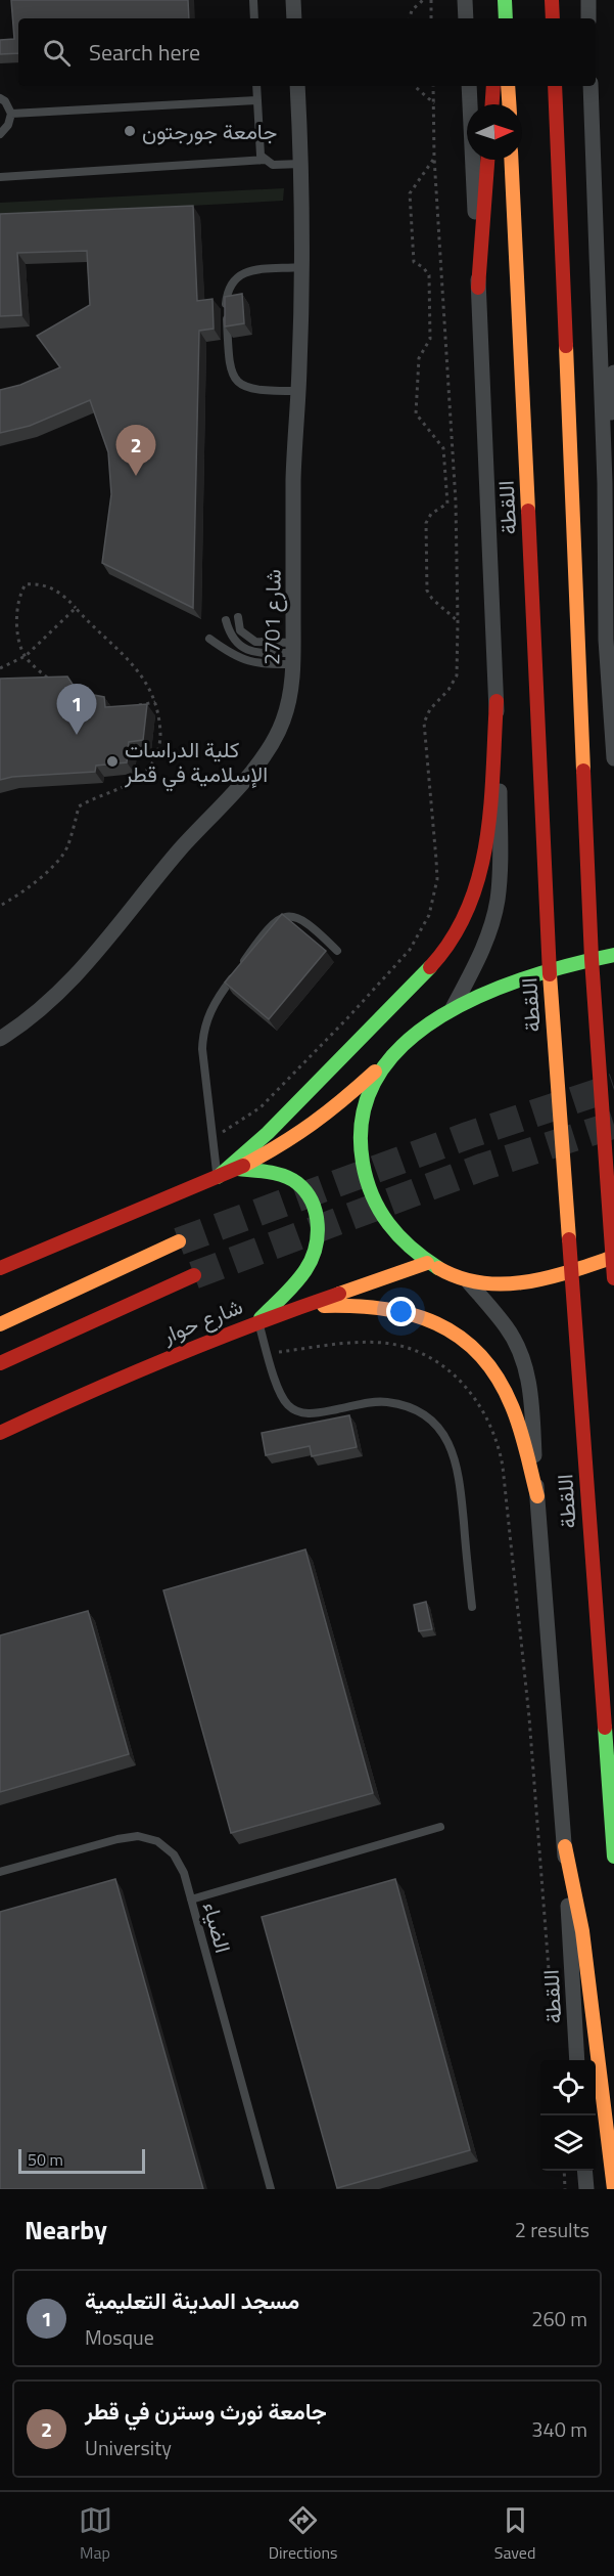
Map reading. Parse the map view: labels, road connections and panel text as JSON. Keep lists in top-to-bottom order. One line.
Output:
{"streets":{"main road":["اللقطة","شارع حوار"],"street":["شارع 2701"],"lane":["الضياء"]},"places":["جامعة جورجتون","كلية الدراسات الإسلامية في قطر"],"scale_bar":"50 m","north":"right","page":{"search":"Search here","pins":["2","1"],"scale":"50 m","heading":["Nearby","2 results"],"list":[{"mark":"1","name":"مسجد المدينة التعليمية","note":"Mosque","value":"260 m"},{"mark":"2","name":"جامعة نورث وسترن في قطر","note":"University","value":"340 m"}],"nav":["Map","Directions","Saved"]}}
